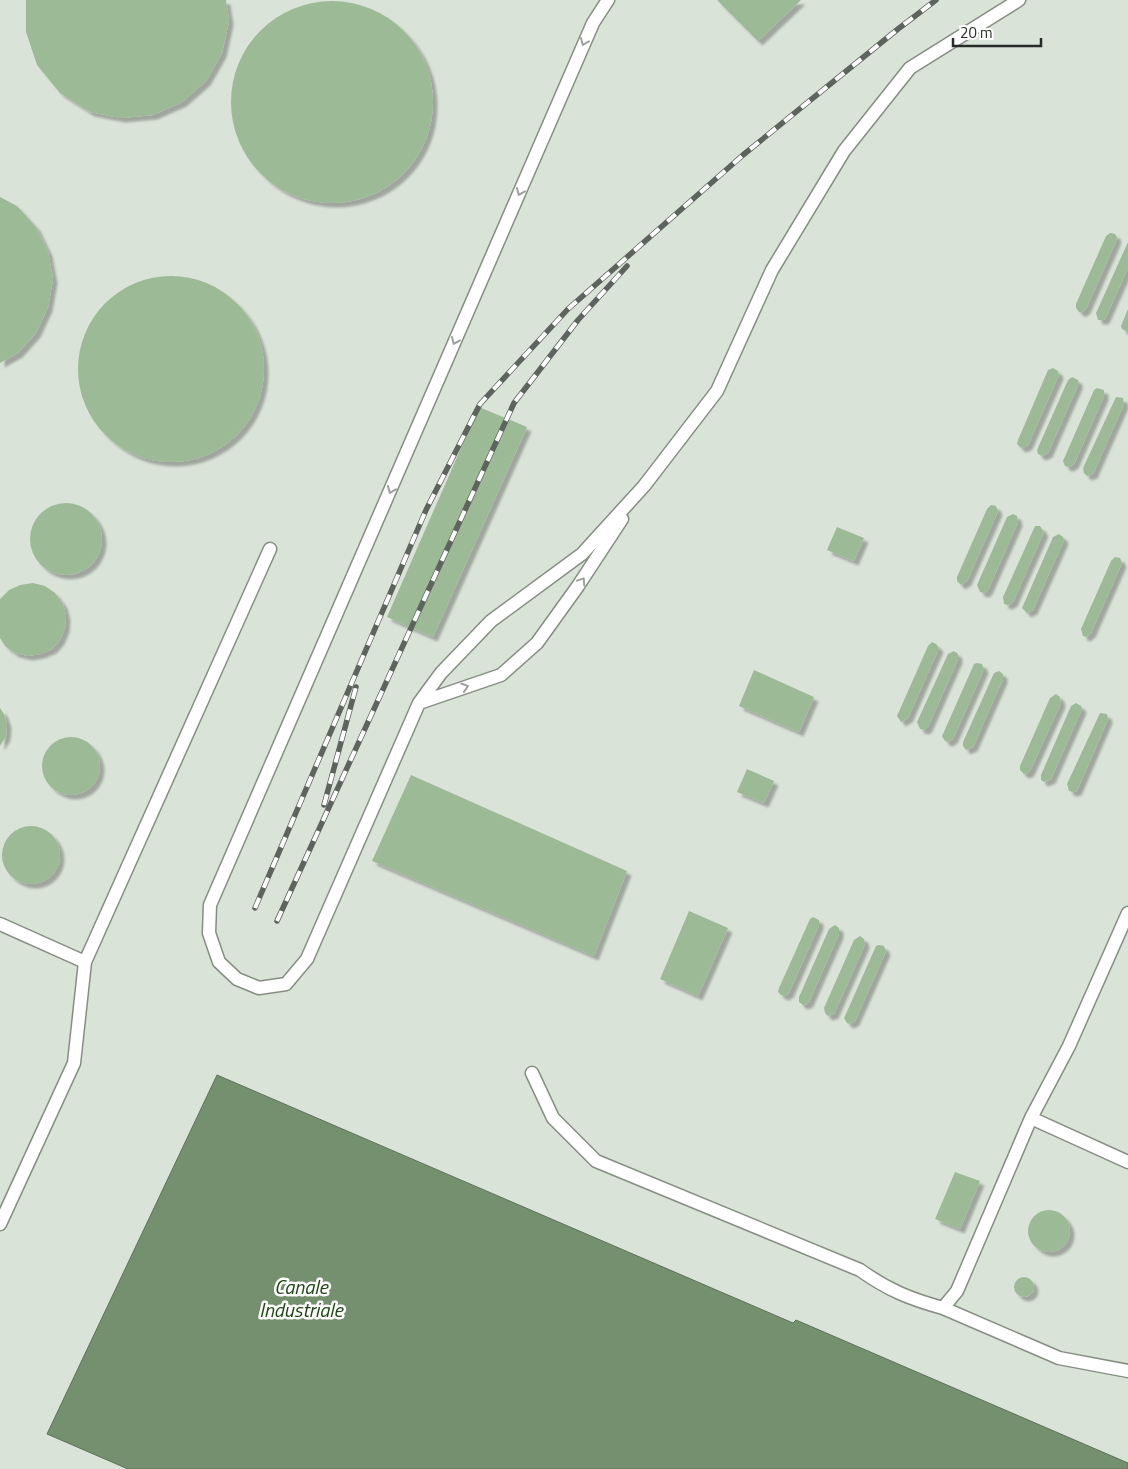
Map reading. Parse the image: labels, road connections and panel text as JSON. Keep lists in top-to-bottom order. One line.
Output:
{"water":["Canale Industriale"],"scale_bar":"20 m"}
